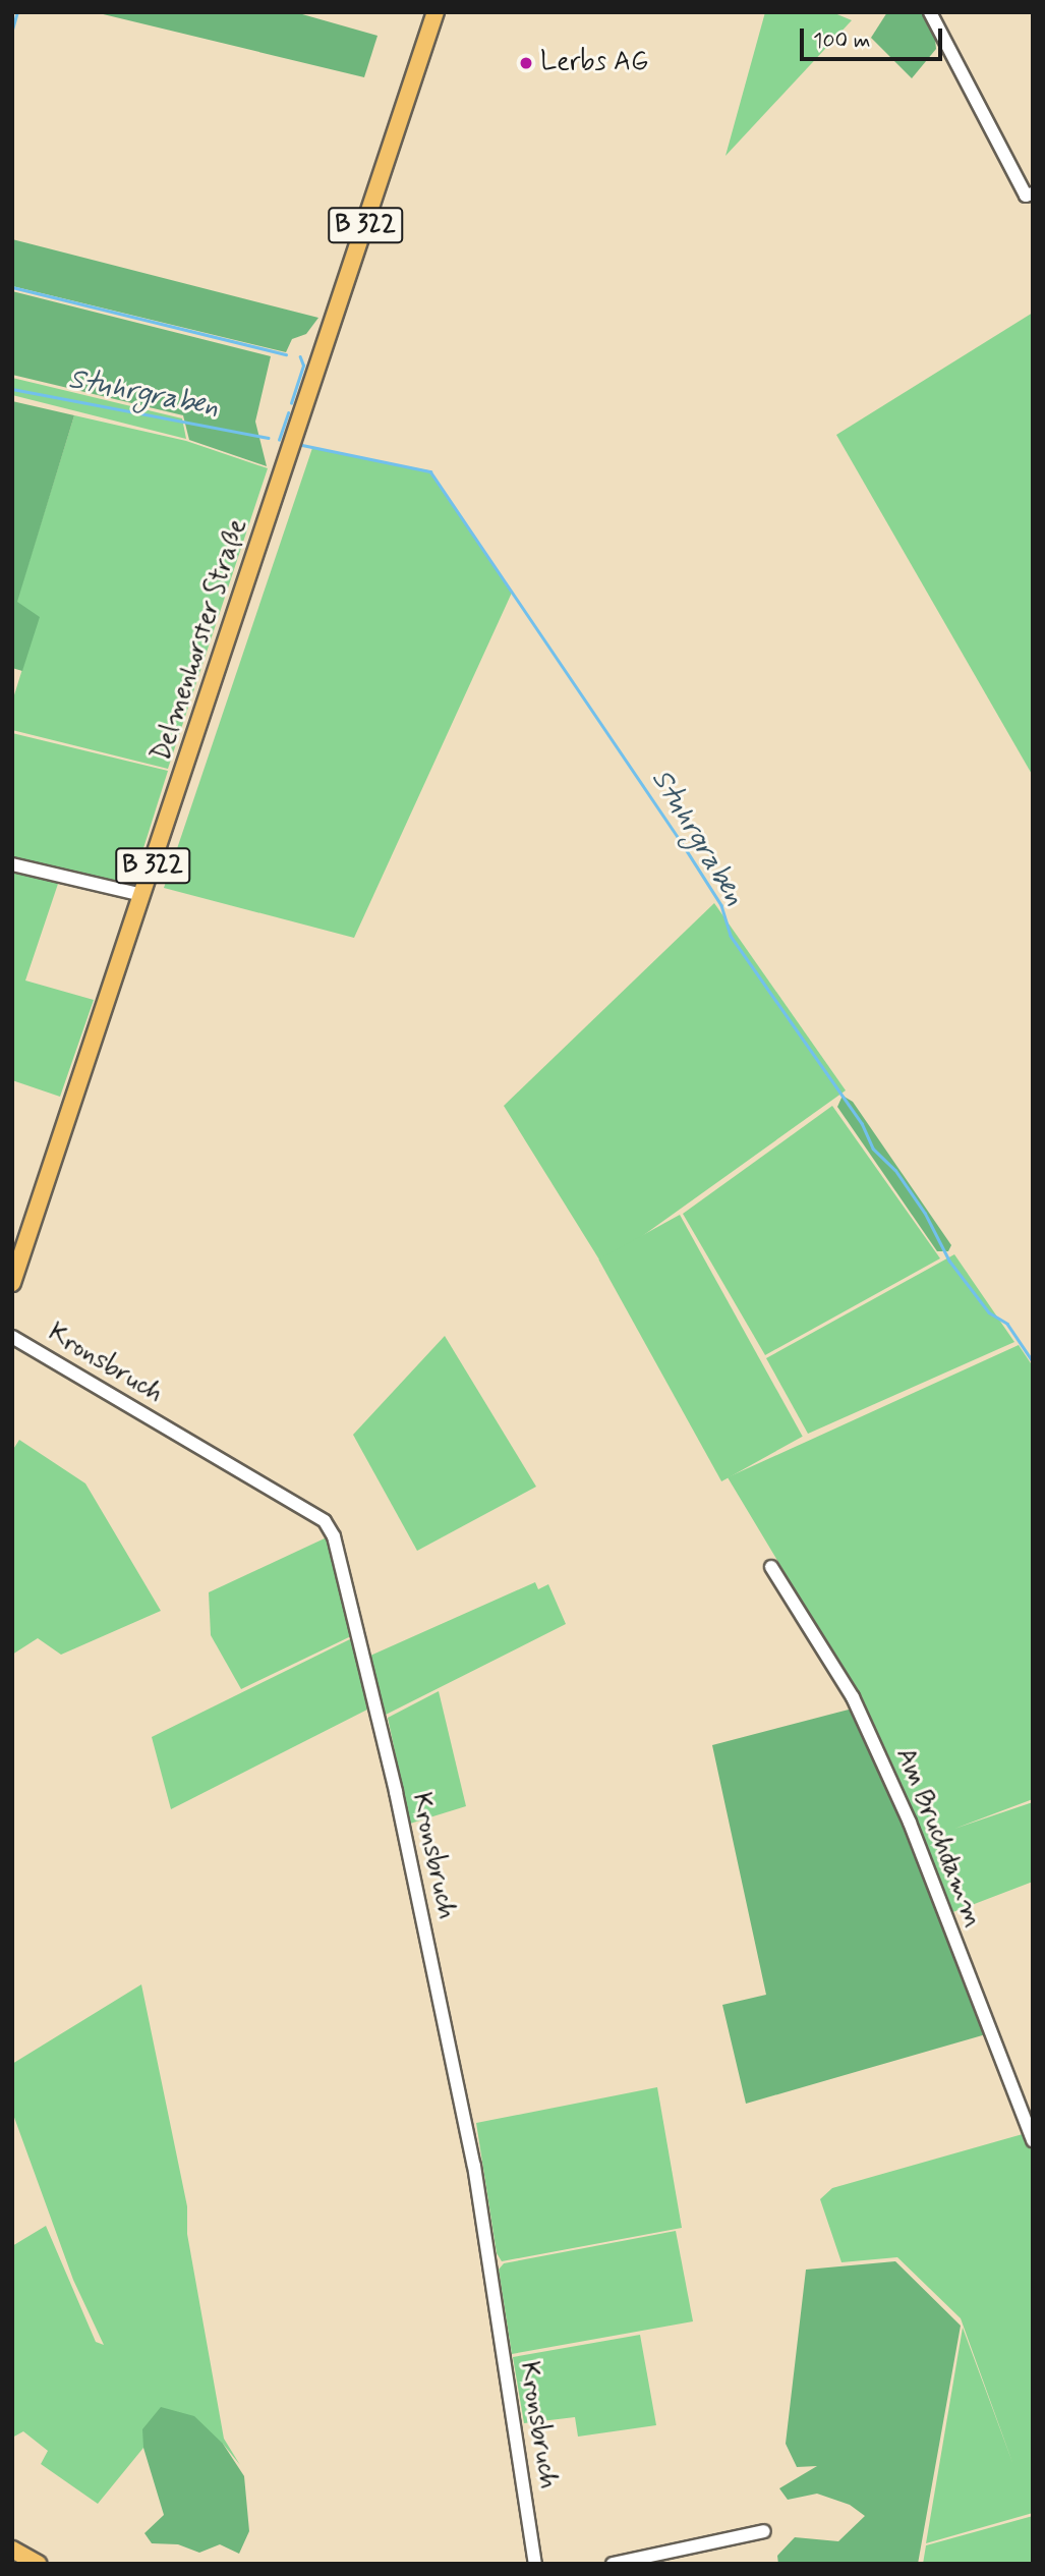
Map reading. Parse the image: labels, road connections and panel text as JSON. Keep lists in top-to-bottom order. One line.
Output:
{"streets":{"main road":["B 322","Delmenhorster Straße"],"street":["Kronsbruch","Am Bruchdamm"]},"water":["Stuhrgraben"],"places":["Lerbs AG"],"scale_bar":"100 m"}
